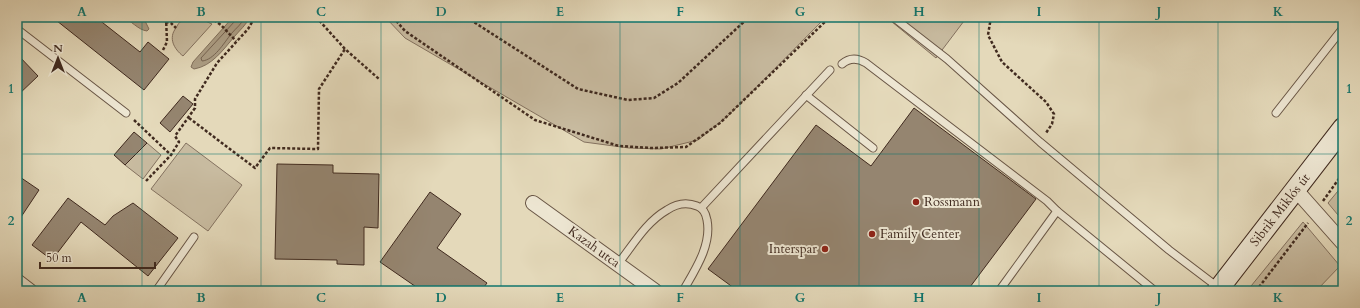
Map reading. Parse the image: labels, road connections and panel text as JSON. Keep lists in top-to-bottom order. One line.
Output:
{"streets":{"street":["Sibrik Miklós út","Kazah utca"]},"places":["Rossmann","Family Center","Interspar"],"scale_bar":"50 m","north":"top","grid":{"columns":["A","B","C","D","E","F","G","H","I","J","K"],"rows":["1","2"]}}
